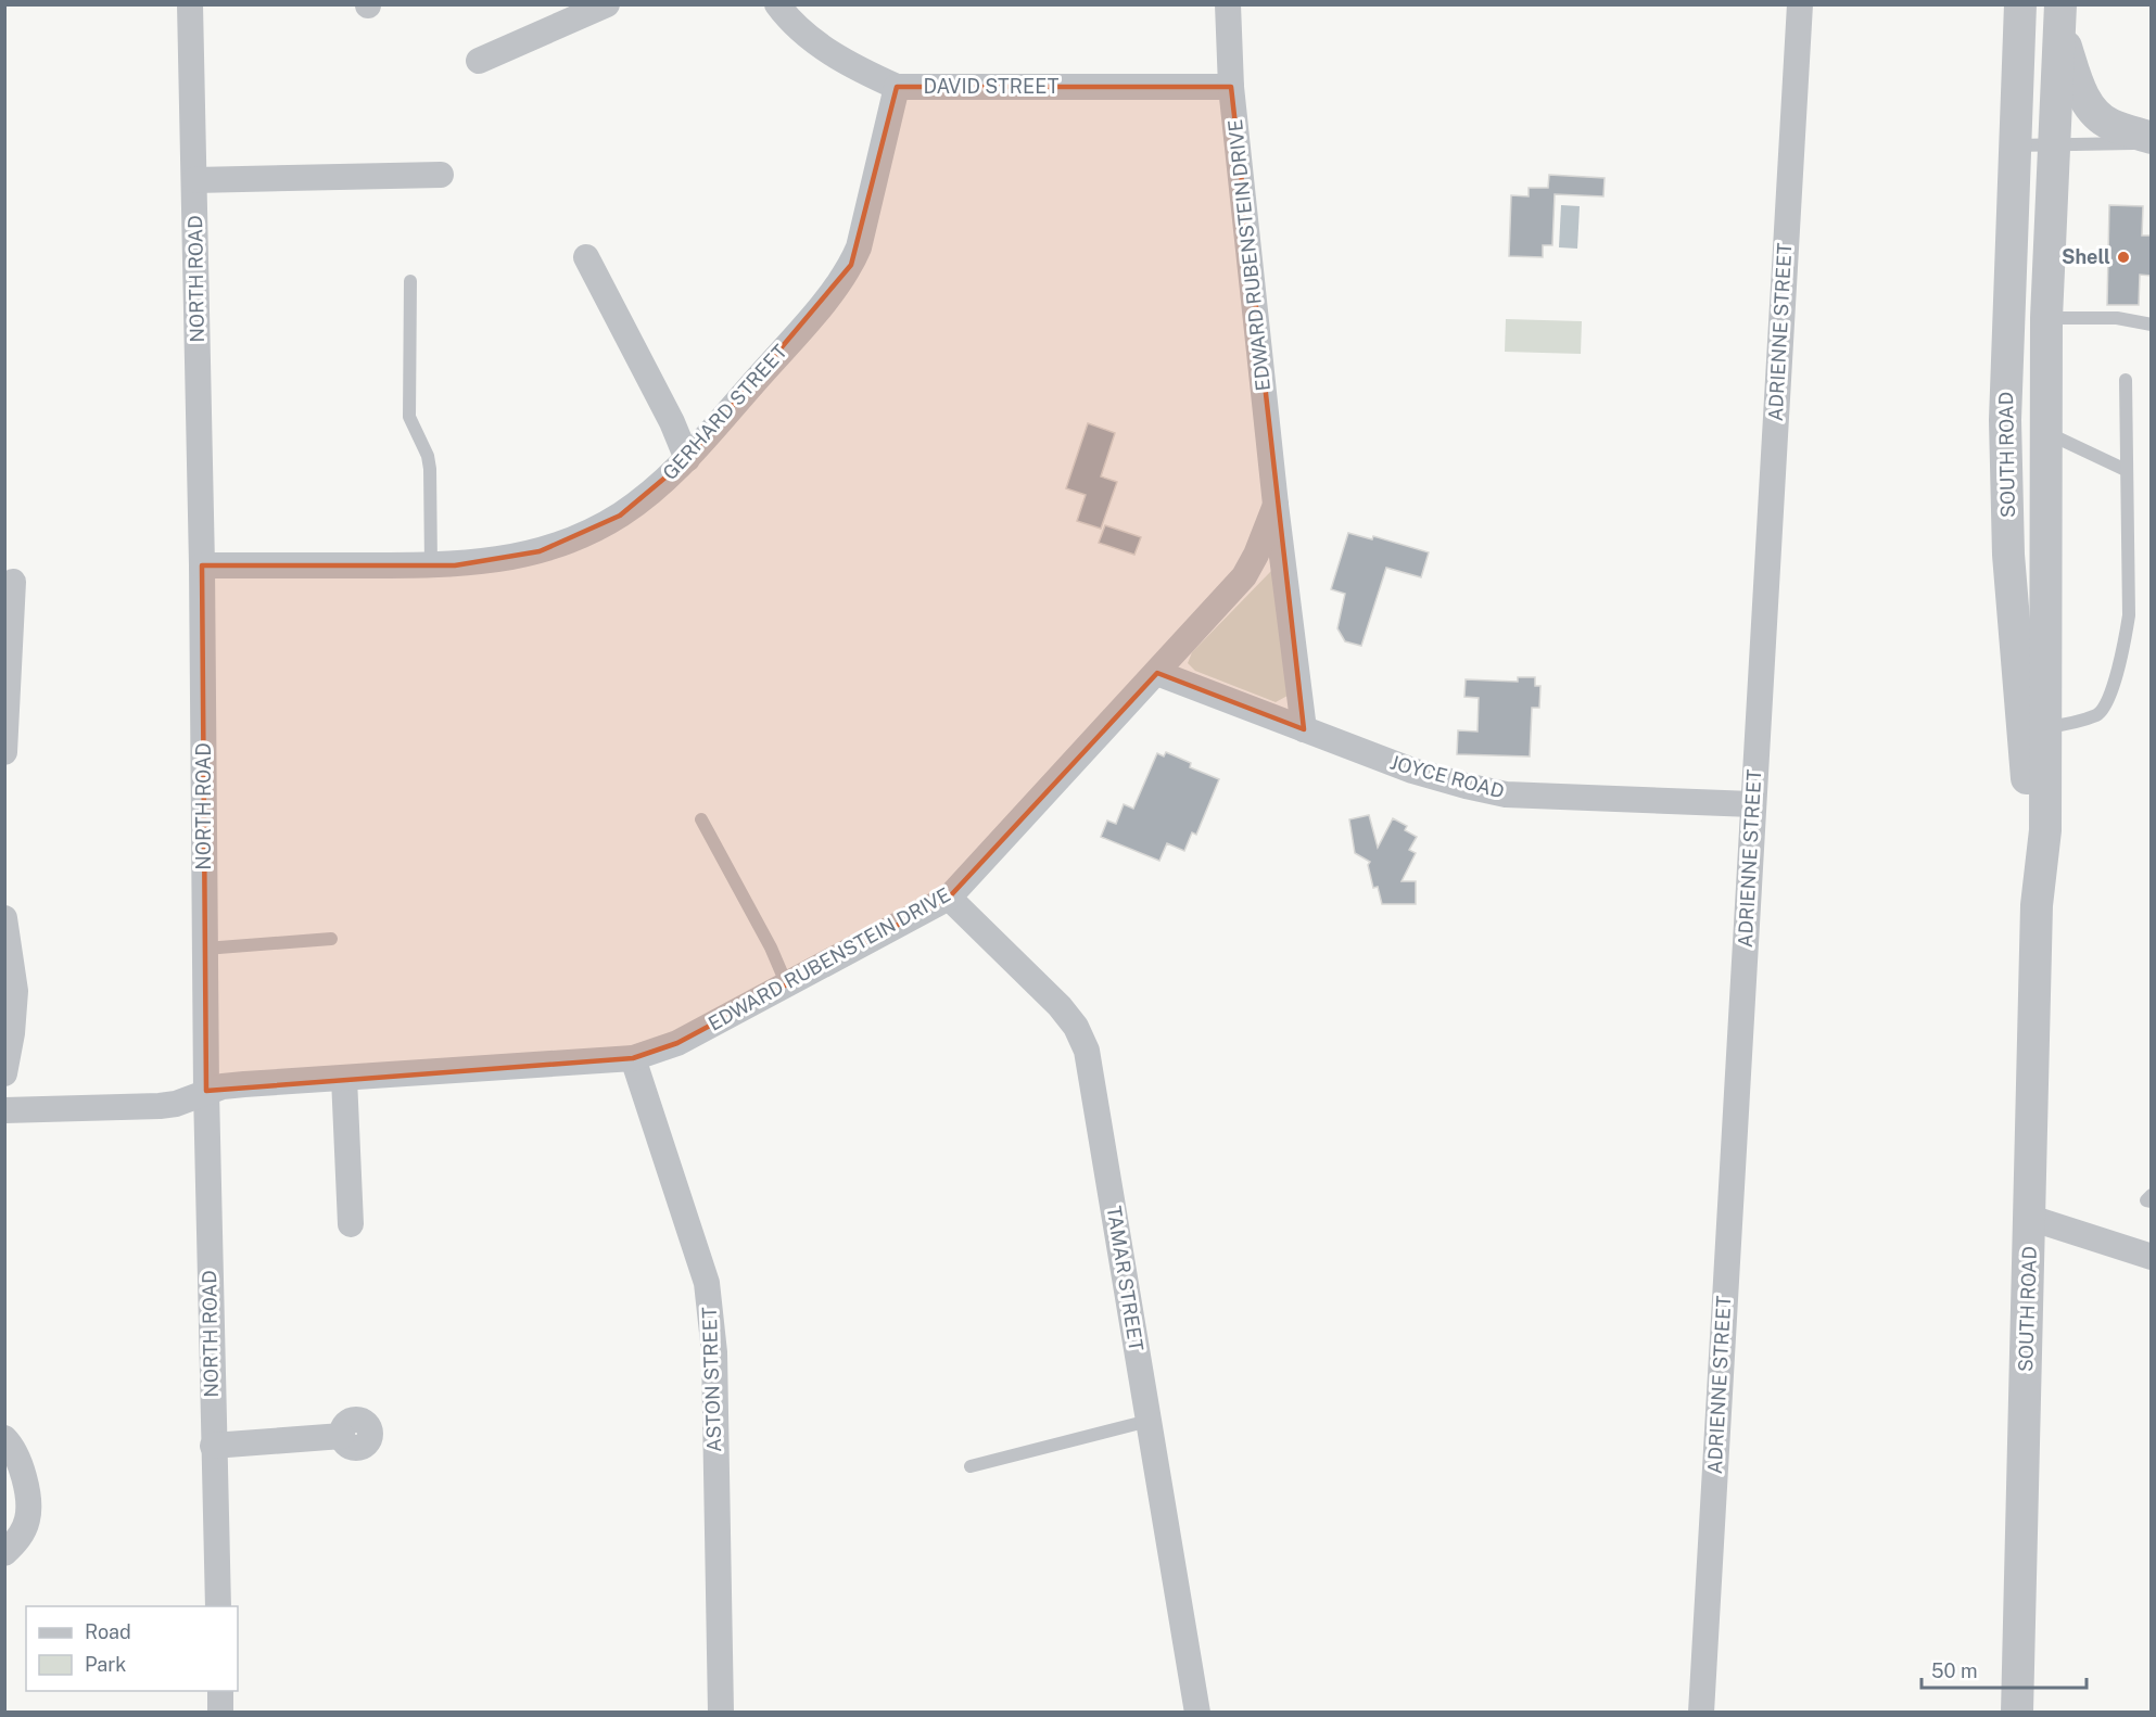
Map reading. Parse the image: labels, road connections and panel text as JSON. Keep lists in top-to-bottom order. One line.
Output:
{"streets":{"street":["DAVID STREET","EDWARD RUBENSTEIN DRIVE","NORTH ROAD","ADRIENNE STREET","GERHARD STREET","SOUTH ROAD","JOYCE ROAD","TAMAR STREET","ASTON STREET"]},"crossings":[["DAVID STREET","EDWARD RUBENSTEIN DRIVE"],["DAVID STREET","GERHARD STREET"],["EDWARD RUBENSTEIN DRIVE","NORTH ROAD"],["EDWARD RUBENSTEIN DRIVE","JOYCE ROAD"],["EDWARD RUBENSTEIN DRIVE","TAMAR STREET"],["EDWARD RUBENSTEIN DRIVE","ASTON STREET"],["NORTH ROAD","GERHARD STREET"],["ADRIENNE STREET","JOYCE ROAD"]],"places":["Shell"],"legend":["Road","Park"],"scale_bar":"50 m"}
